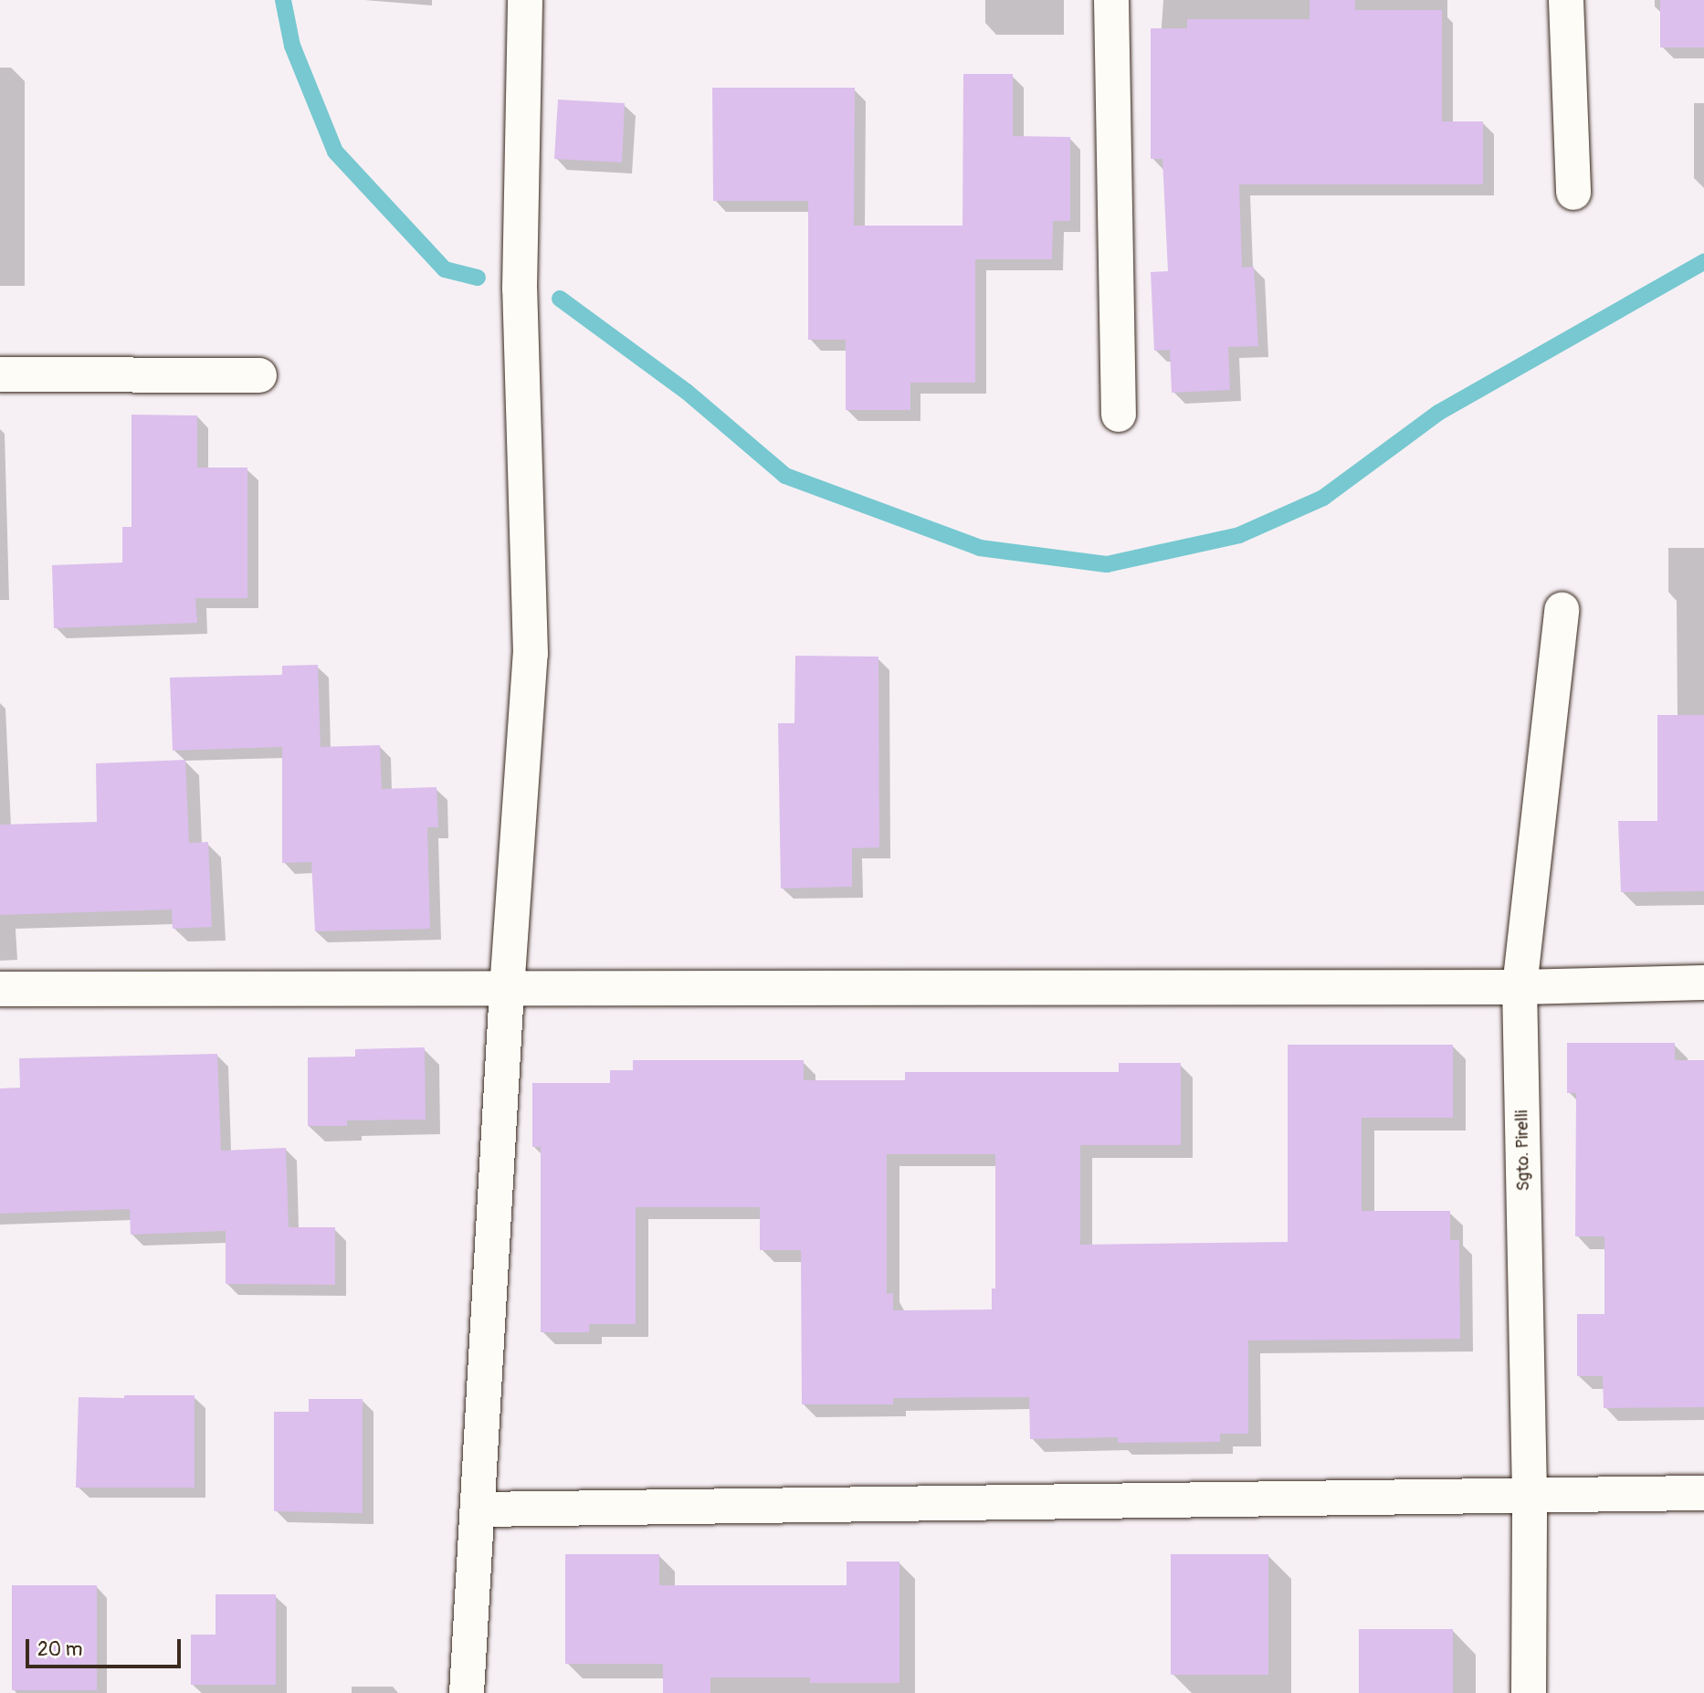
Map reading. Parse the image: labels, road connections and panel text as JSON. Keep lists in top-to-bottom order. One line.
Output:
{"streets":{"street":["Sgto. Pirelli"]},"scale_bar":"20 m"}
